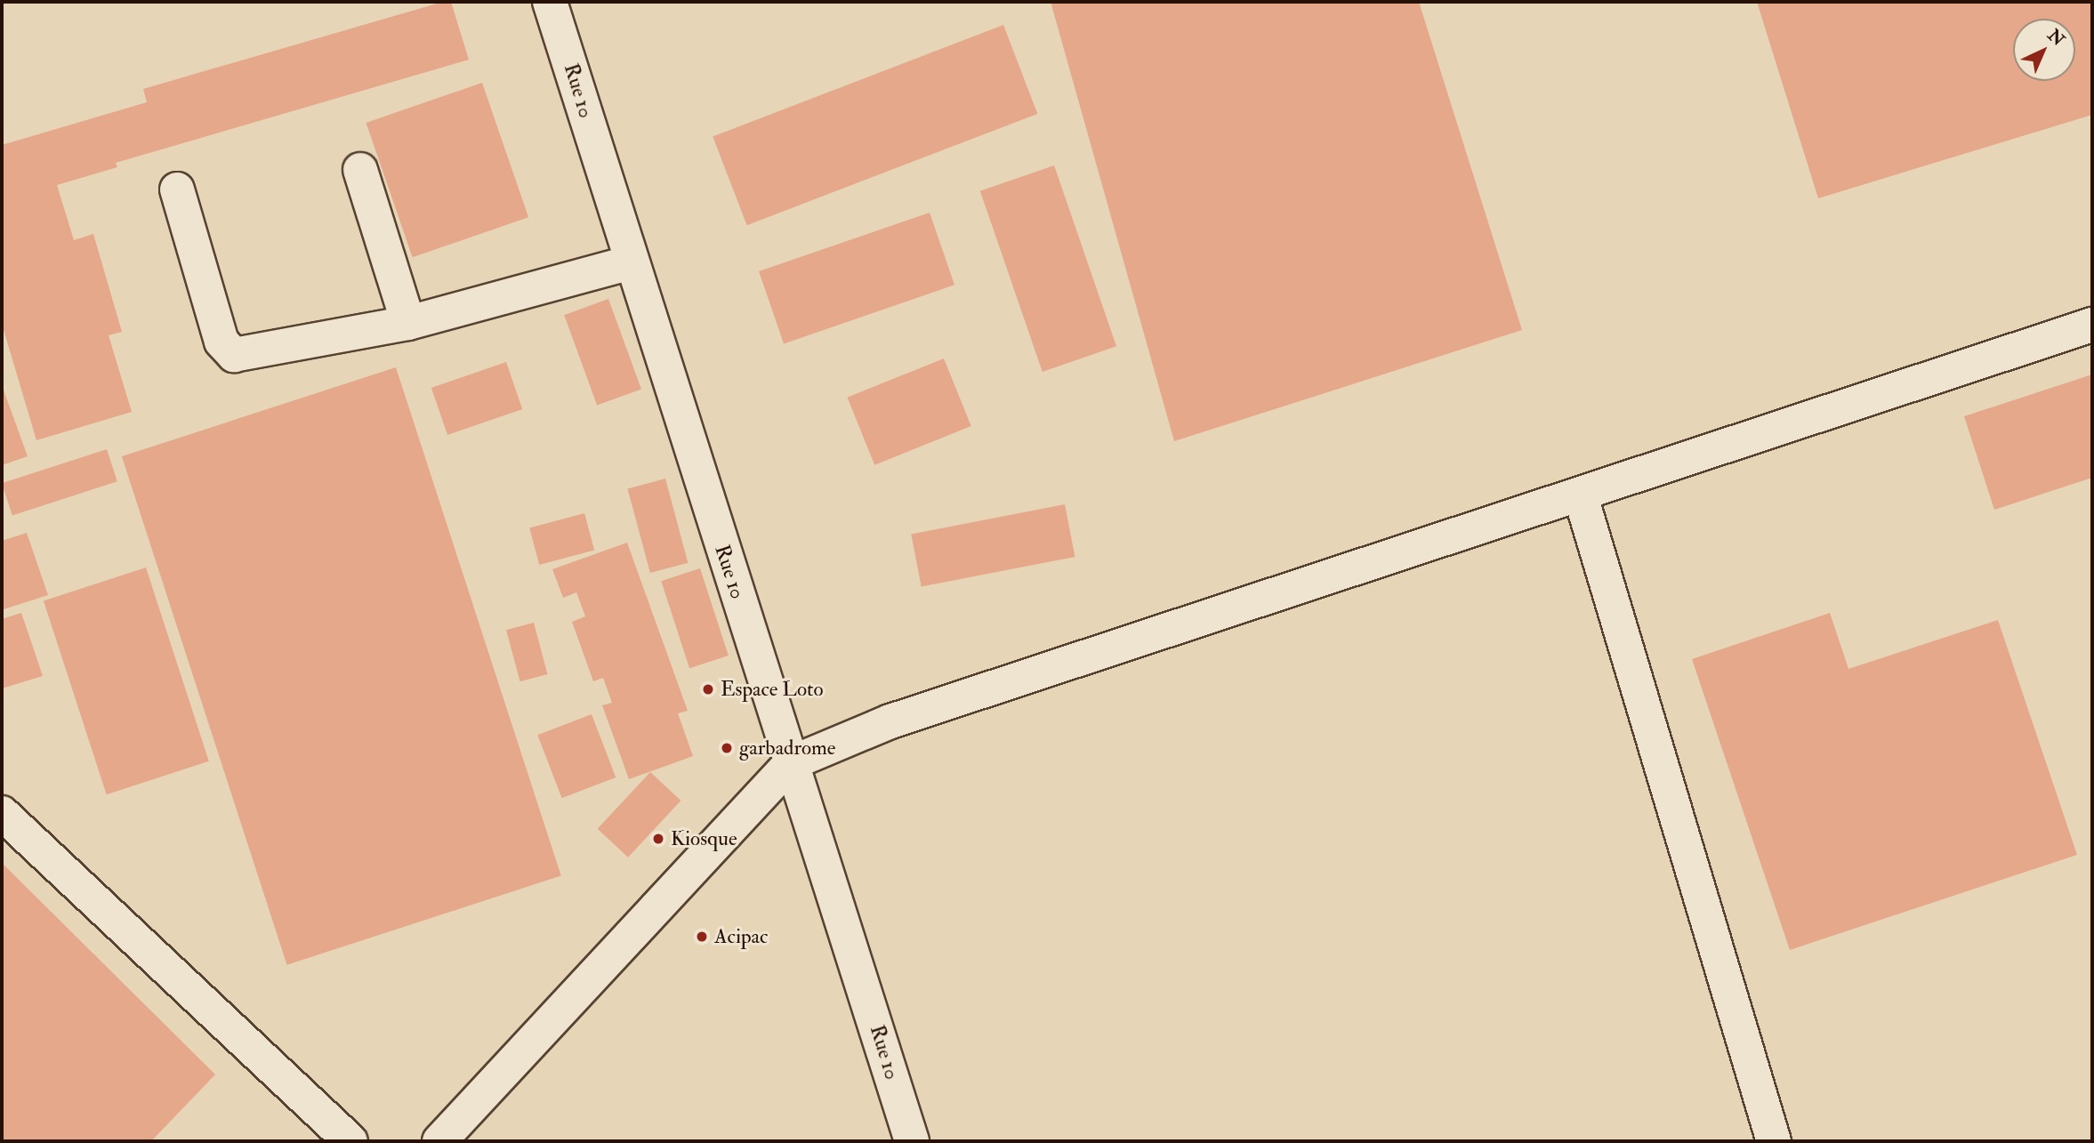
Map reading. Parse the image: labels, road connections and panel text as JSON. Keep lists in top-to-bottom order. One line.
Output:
{"streets":{"street":["Rue 10"]},"places":["Espace Loto","garbadrome","Kiosque","Acipac"],"north":"top right"}
